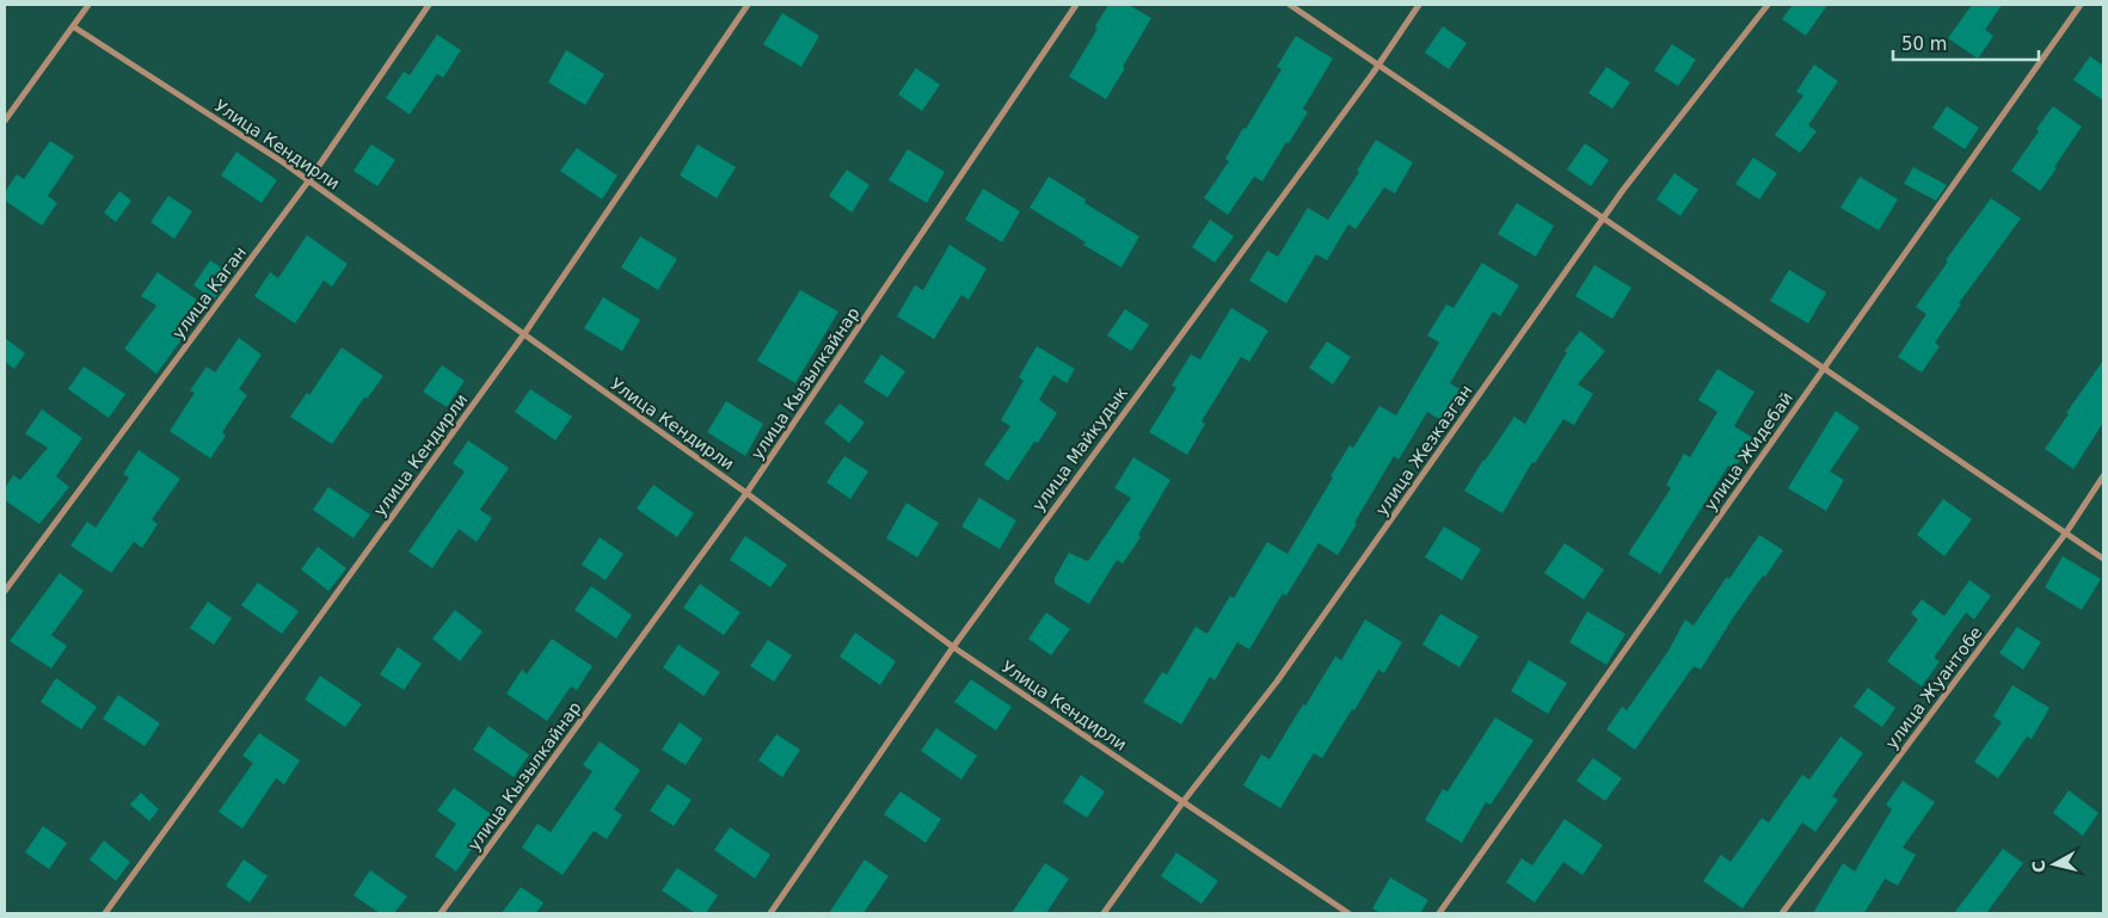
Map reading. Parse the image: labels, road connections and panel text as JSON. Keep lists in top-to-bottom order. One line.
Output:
{"streets":{"street":["Улица Кендирли","улица Каган","улица Кызылкайнар","улица Майкудык","улица Жезказган","улица Жидебай","улица Кендирли","улица Жуантобе"]},"crossings":[["Улица Кендирли","улица Каган"],["Улица Кендирли","улица Кызылкайнар"],["Улица Кендирли","улица Майкудык"],["Улица Кендирли","улица Жезказган"],["Улица Кендирли","улица Кендирли"]],"scale_bar":"50 m","north":"left"}
